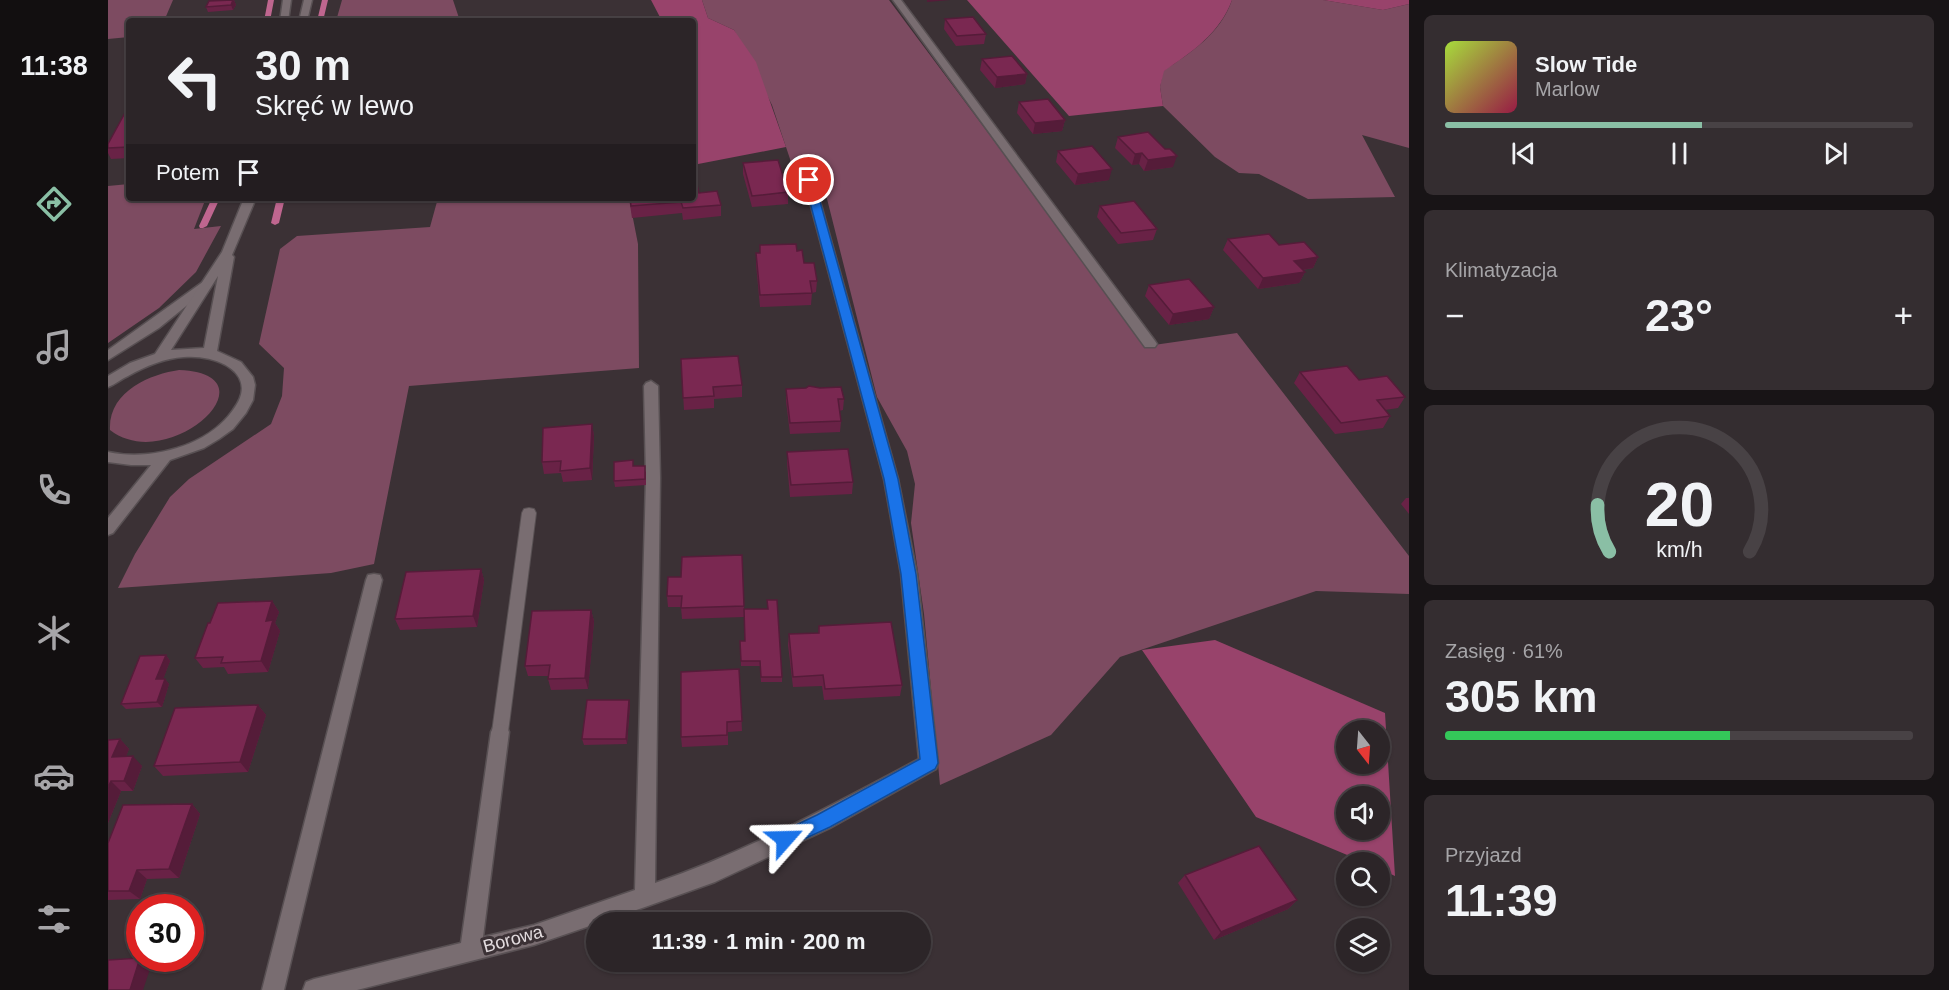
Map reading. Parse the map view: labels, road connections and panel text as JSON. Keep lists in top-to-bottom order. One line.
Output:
{"streets":{"street":["Borowa"]},"north":"bottom","page":{"tabs":"11:38","turn":["30 m","Skręć w lewo"],"song":["Slow Tide","Marlow"],"then":"Potem","tile":["Klimatyzacja",["Zasięg · 61%","305 km"],["Przyjazd","11:39"]],"heat":["−","23°","+"],"limit":"30","trip":"11:39 · 1 min · 200 m","gauge":["20","km/h"]}}
